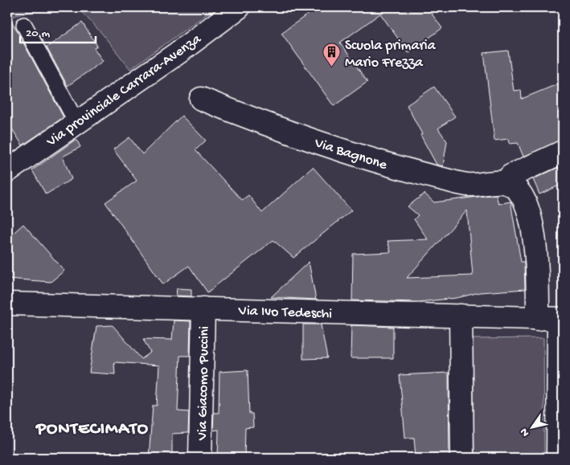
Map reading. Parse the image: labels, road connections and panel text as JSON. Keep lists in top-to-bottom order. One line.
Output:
{"streets":{"street":["Via provinciale Carrara-Avenza","Via Bagnone","Via Ivo Tedeschi","Via Giacomo Puccini"]},"crossings":[["Via Ivo Tedeschi","Via Giacomo Puccini"]],"districts":["PONTECIMATO"],"places":{"building":["Scuola primaria Mario Frezza"]},"scale_bar":"20 m","north":"bottom left"}
